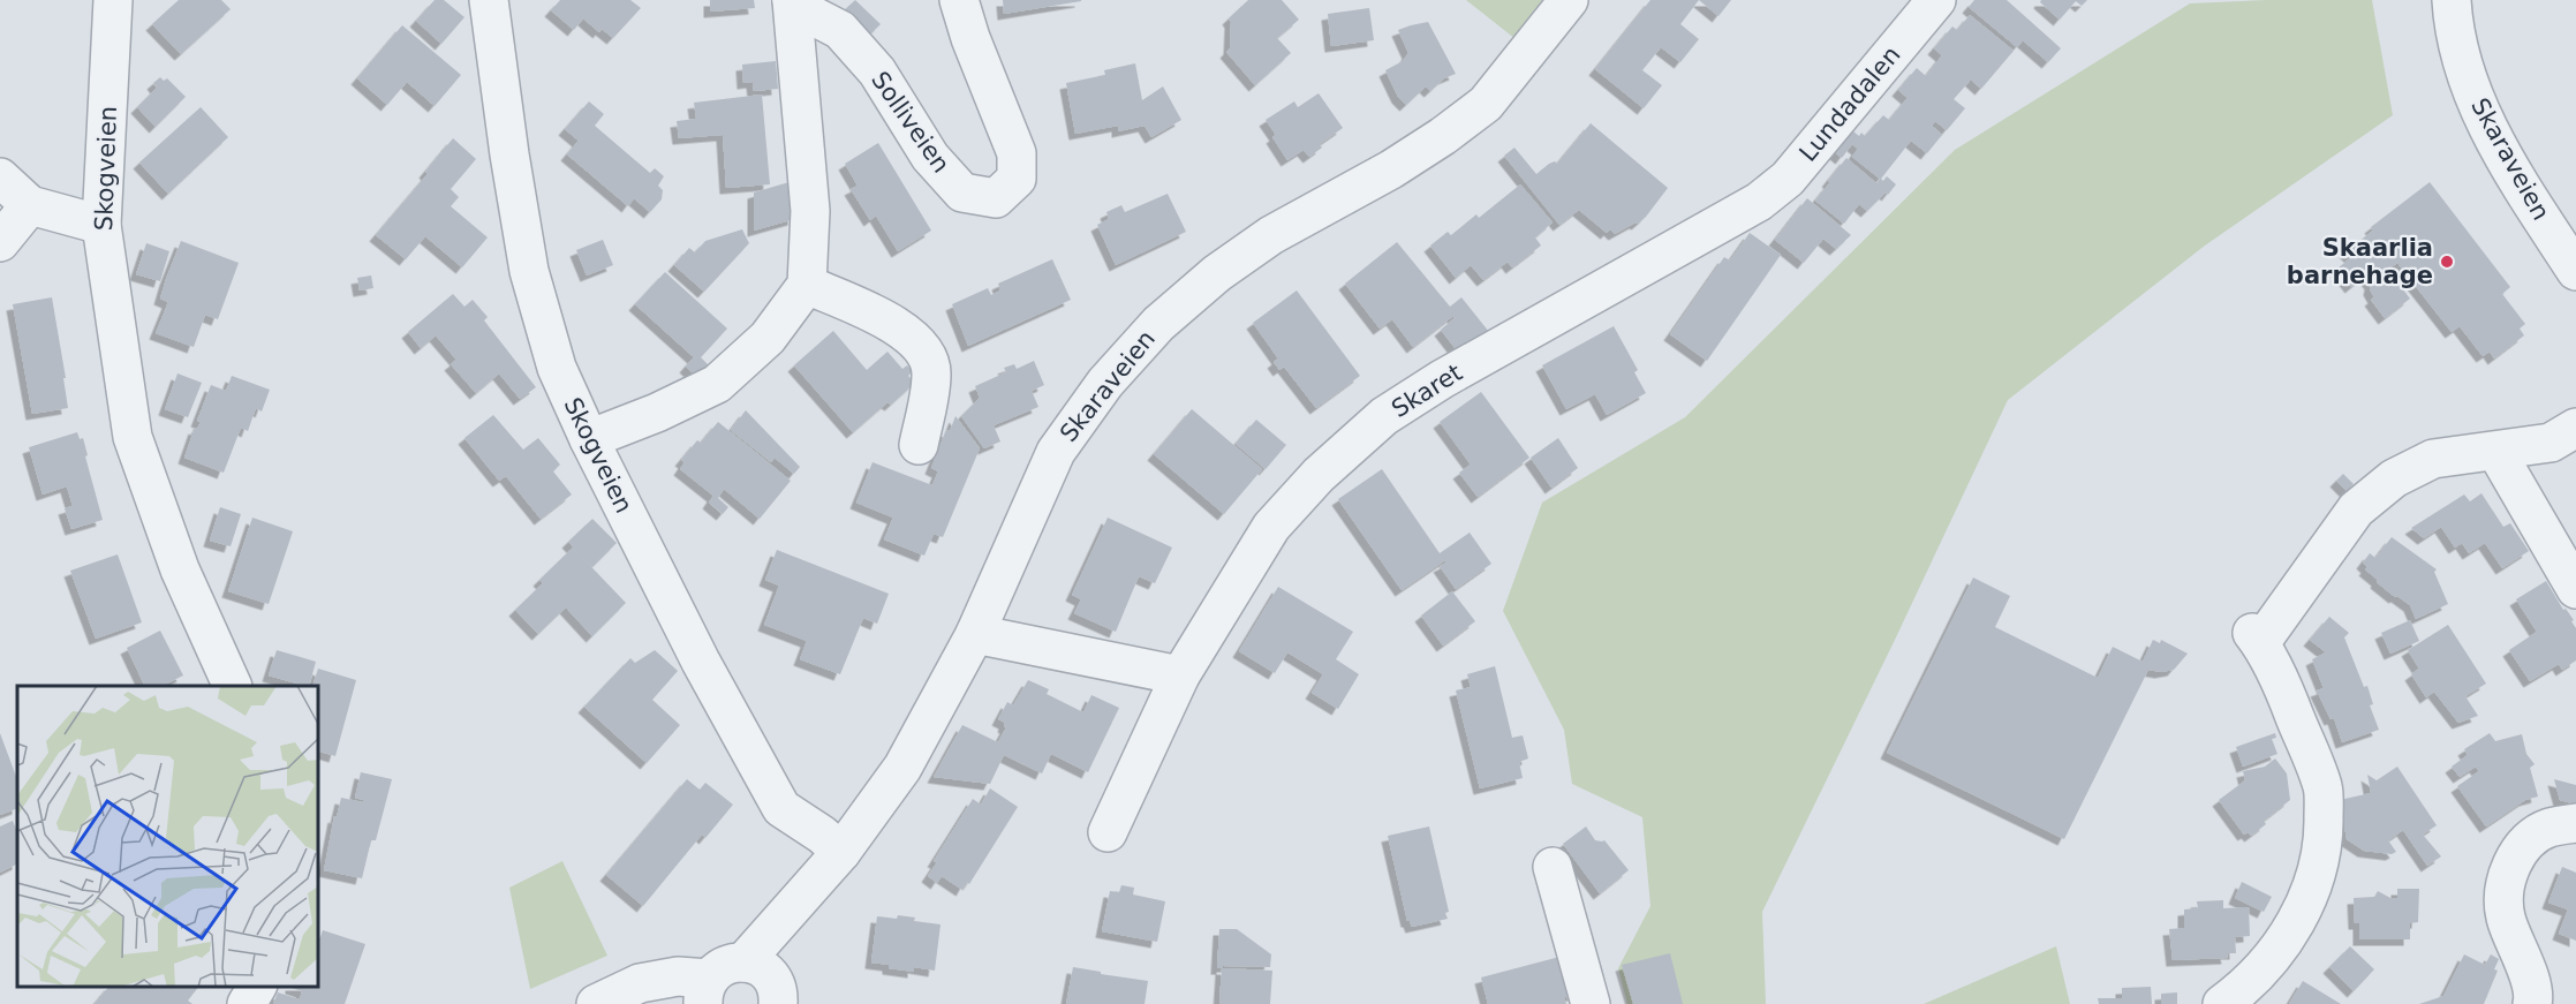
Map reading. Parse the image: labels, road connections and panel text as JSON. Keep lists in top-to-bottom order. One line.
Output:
{"streets":{"street":["Lundadalen","Solliveien","Skaraveien","Skogveien","Skaret"]},"crossings":[["Lundadalen","Skaret"],["Skaraveien","Skogveien"]],"places":["Skaarlia barnehage"]}
